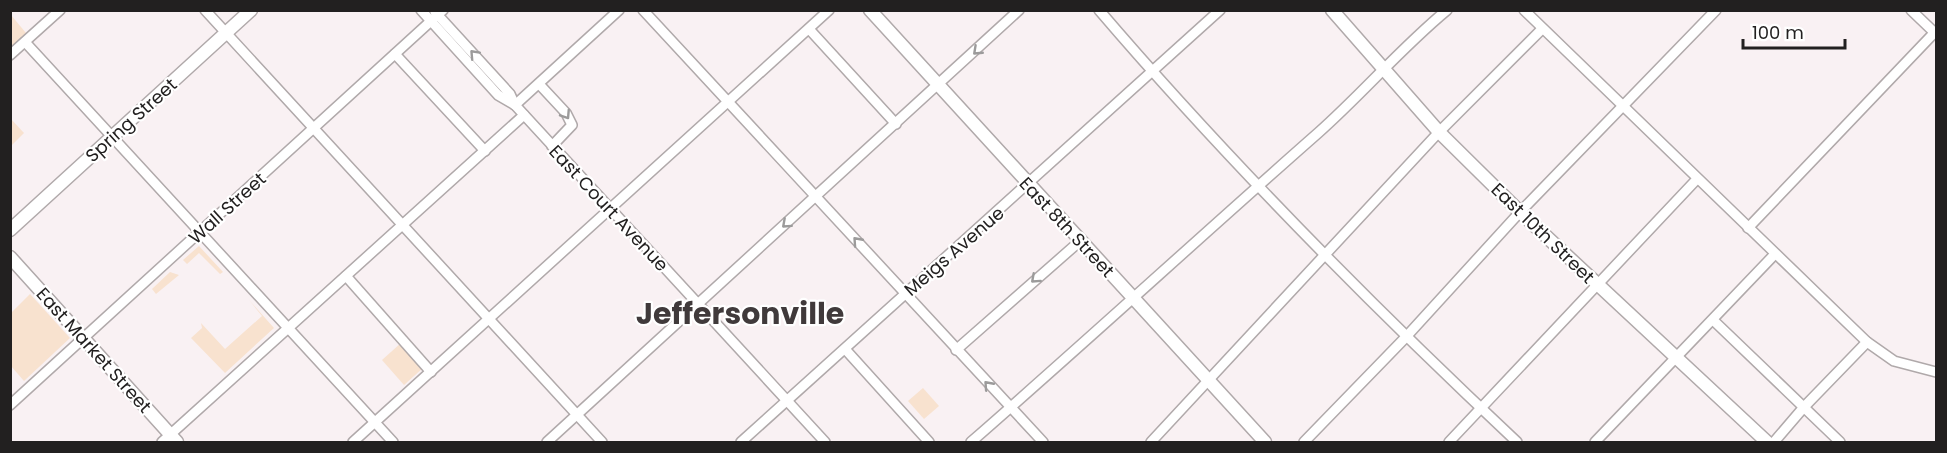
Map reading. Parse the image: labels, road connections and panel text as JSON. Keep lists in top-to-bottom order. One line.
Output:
{"streets":{"main road":["Spring Street","East 8th Street","East 10th Street","East Market Street"],"street":["Wall Street","East Court Avenue","Meigs Avenue"]},"crossings":[["Wall Street","East Court Avenue"],["Wall Street","East Market Street"],["East Court Avenue","Meigs Avenue"],["East 8th Street","Meigs Avenue"]],"districts":["Jeffersonville"],"scale_bar":"100 m"}
